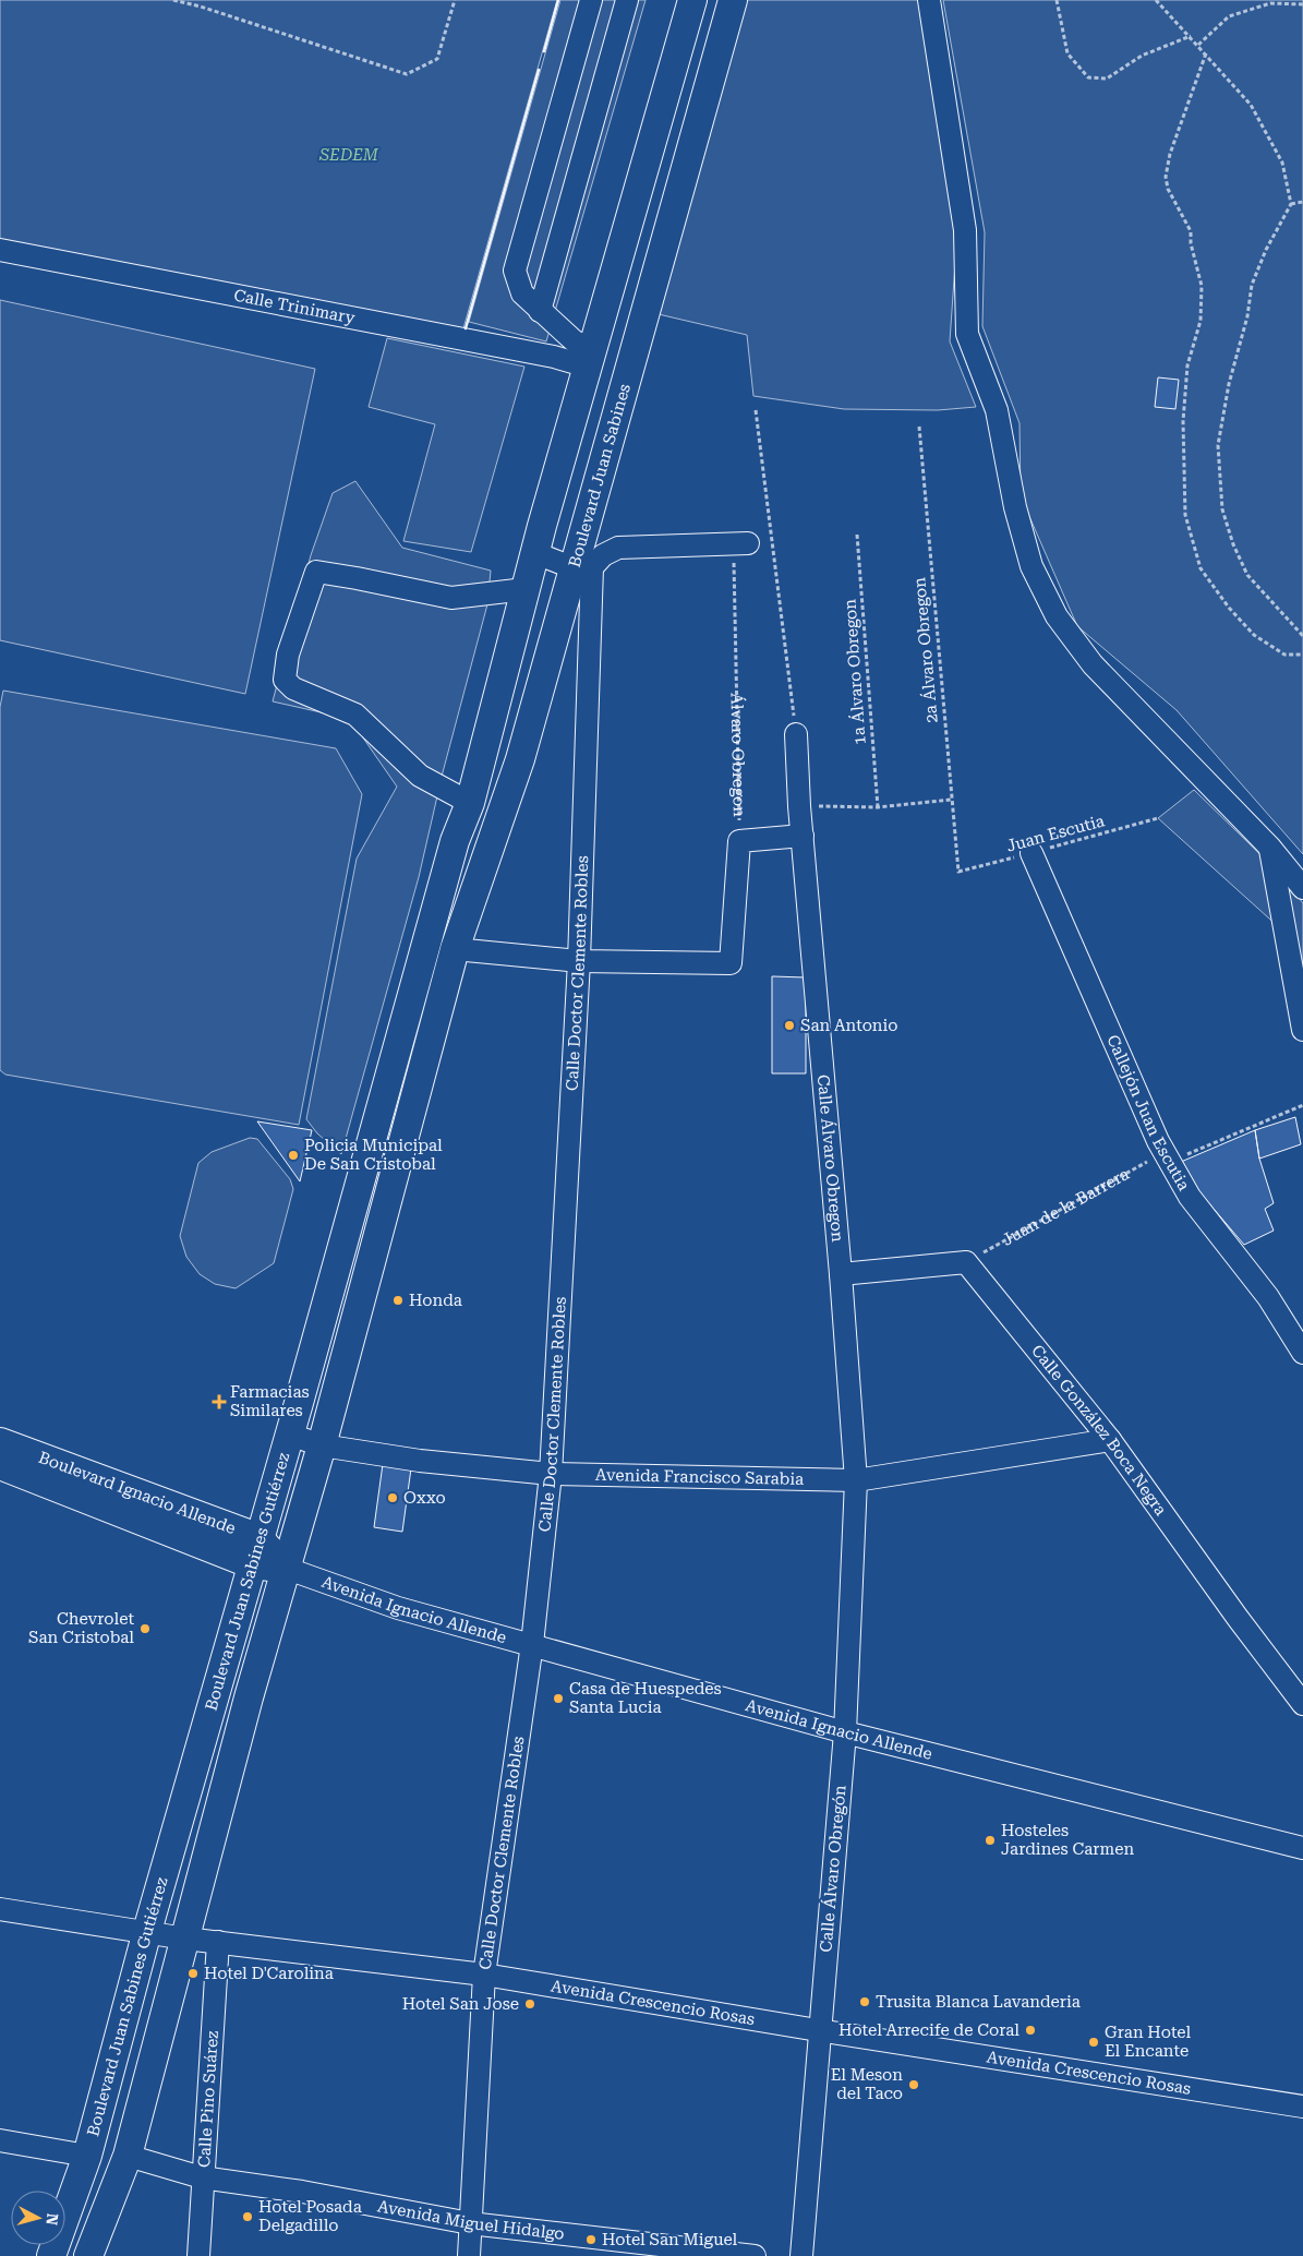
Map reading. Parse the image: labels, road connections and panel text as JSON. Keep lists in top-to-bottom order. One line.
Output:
{"streets":{"main road":["Boulevard Juan Sabines","Boulevard Ignacio Allende","Boulevard Juan Sabines Gutiérrez"],"street":["Calle Trinimary","Calle Doctor Clemente Robles","Callejón Juan Escutia","Calle Álvaro Obregon","Calle González Boca Negra","Avenida Francisco Sarabia","Avenida Ignacio Allende","Calle Álvaro Obregón","Avenida Crescencio Rosas","Calle Pino Suárez","Avenida Miguel Hidalgo"],"path":["2a Álvaro Obregon","1a Álvaro Obregon","Álvaro Obregon","Juan Escutia","Juan de la Barrera"]},"crossings":[["Boulevard Juan Sabines","Calle Doctor Clemente Robles"],["Boulevard Juan Sabines","Boulevard Juan Sabines Gutiérrez"],["2a Álvaro Obregon","Juan Escutia"],["Juan Escutia","Callejón Juan Escutia"],["Calle Doctor Clemente Robles","Avenida Francisco Sarabia"],["Calle Doctor Clemente Robles","Avenida Ignacio Allende"],["Calle Doctor Clemente Robles","Avenida Crescencio Rosas"],["Calle Doctor Clemente Robles","Avenida Miguel Hidalgo"],["Callejón Juan Escutia","Juan de la Barrera"],["Calle Álvaro Obregon","Avenida Francisco Sarabia"],["Calle Álvaro Obregon","Calle Álvaro Obregón"],["Juan de la Barrera","Calle González Boca Negra"],["Calle González Boca Negra","Avenida Francisco Sarabia"],["Avenida Francisco Sarabia","Boulevard Juan Sabines Gutiérrez"],["Avenida Francisco Sarabia","Calle Álvaro Obregón"],["Boulevard Ignacio Allende","Boulevard Juan Sabines Gutiérrez"],["Boulevard Ignacio Allende","Avenida Ignacio Allende"],["Boulevard Juan Sabines Gutiérrez","Avenida Ignacio Allende"],["Boulevard Juan Sabines Gutiérrez","Avenida Crescencio Rosas"],["Boulevard Juan Sabines Gutiérrez","Avenida Miguel Hidalgo"],["Avenida Ignacio Allende","Calle Álvaro Obregón"],["Calle Álvaro Obregón","Avenida Crescencio Rosas"],["Avenida Crescencio Rosas","Calle Pino Suárez"],["Calle Pino Suárez","Avenida Miguel Hidalgo"]],"parks":["SEDEM"],"places":{"other":["San Antonio","Policia Municipal De San Cristobal","Honda","Oxxo","Chevrolet San Cristobal","Casa de Huespedes Santa Lucia","Hosteles Jardines Carmen","Hotel D'Carolina","Trusita Blanca Lavanderia","Hotel San Jose","Hotel Arrecife de Coral","Gran Hotel El Encante","El Meson del Taco","Hotel Posada Delgadillo","Hotel San Miguel"],"health":["Farmacias Similares"]},"north":"right"}
